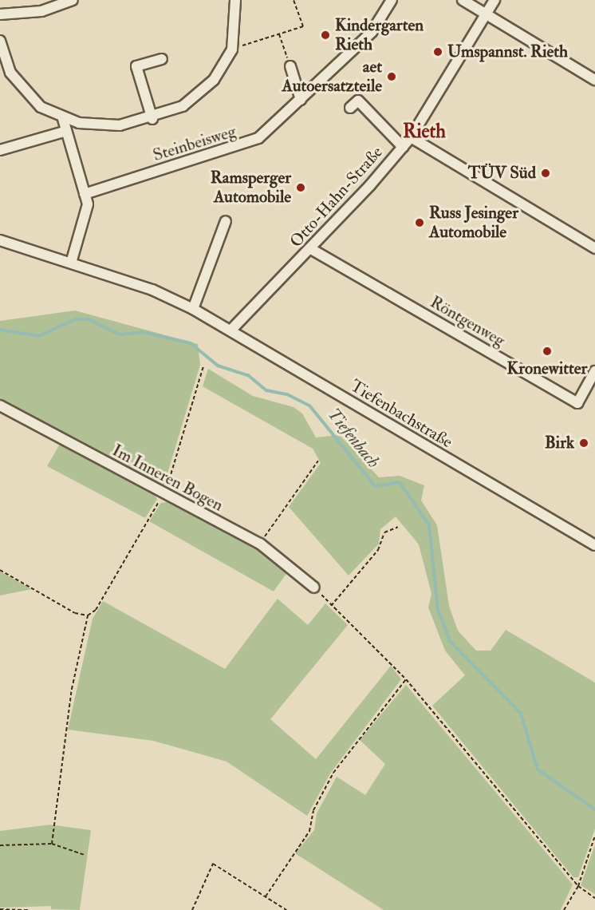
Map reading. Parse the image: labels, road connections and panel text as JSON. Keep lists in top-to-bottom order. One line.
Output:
{"streets":{"street":["Steinbeisweg","Otto-Hahn-Straße","Röntgenweg","Tiefenbachstraße","Im Inneren Bogen"]},"crossings":[["Otto-Hahn-Straße","Röntgenweg"],["Otto-Hahn-Straße","Tiefenbachstraße"]],"districts":["Rieth"],"water":["Tiefenbach"],"places":["Kindergarten Rieth","Umspannst. Rieth","aet Autoersatzteile","TÜV Süd","Ramsperger Automobile","Russ Jesinger Automobile","Kronewitter","Birk"]}
